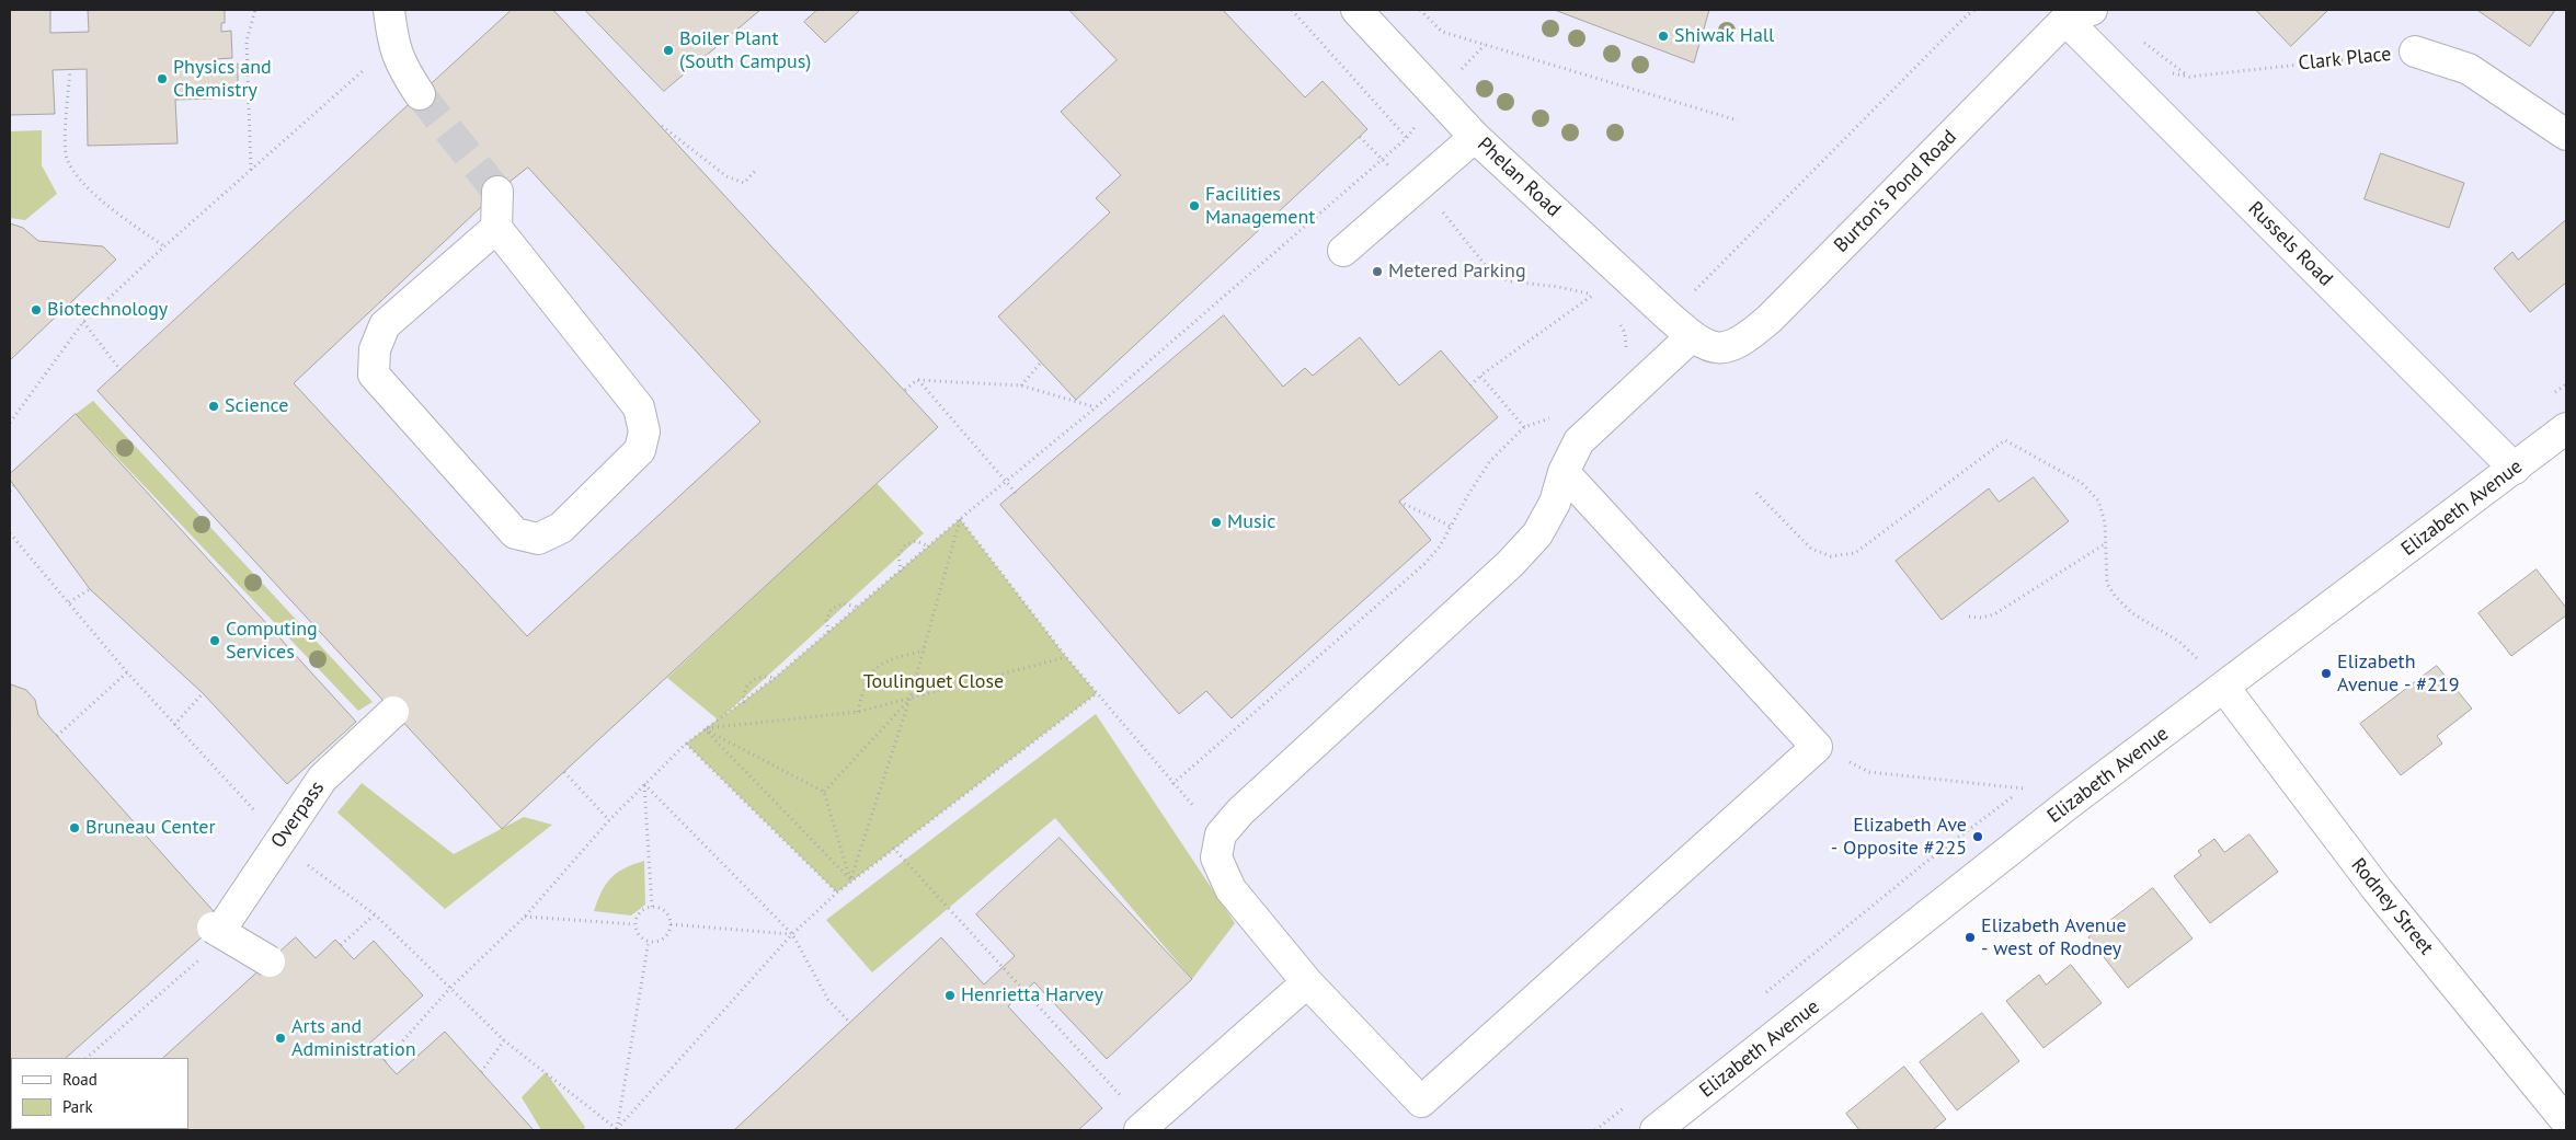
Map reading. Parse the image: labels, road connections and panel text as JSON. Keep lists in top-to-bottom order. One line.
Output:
{"streets":{"street":["Clark Place","Phelan Road","Burton's Pond Road","Russels Road","Elizabeth Avenue","Overpass","Rodney Street"]},"crossings":[["Phelan Road","Burton's Pond Road"],["Burton's Pond Road","Russels Road"],["Russels Road","Elizabeth Avenue"],["Elizabeth Avenue","Rodney Street"]],"parks":["Toulinguet Close"],"places":["Shiwak Hall","Boiler Plant (South Campus)","Physics and Chemistry","Facilities Management","Metered Parking","Biotechnology","Science","Music","Computing Services","Elizabeth Avenue - #219","Bruneau Center","Elizabeth Ave - Opposite #225","Elizabeth Avenue - west of Rodney","Henrietta Harvey","Arts and Administration"],"legend":["Road","Park"]}
